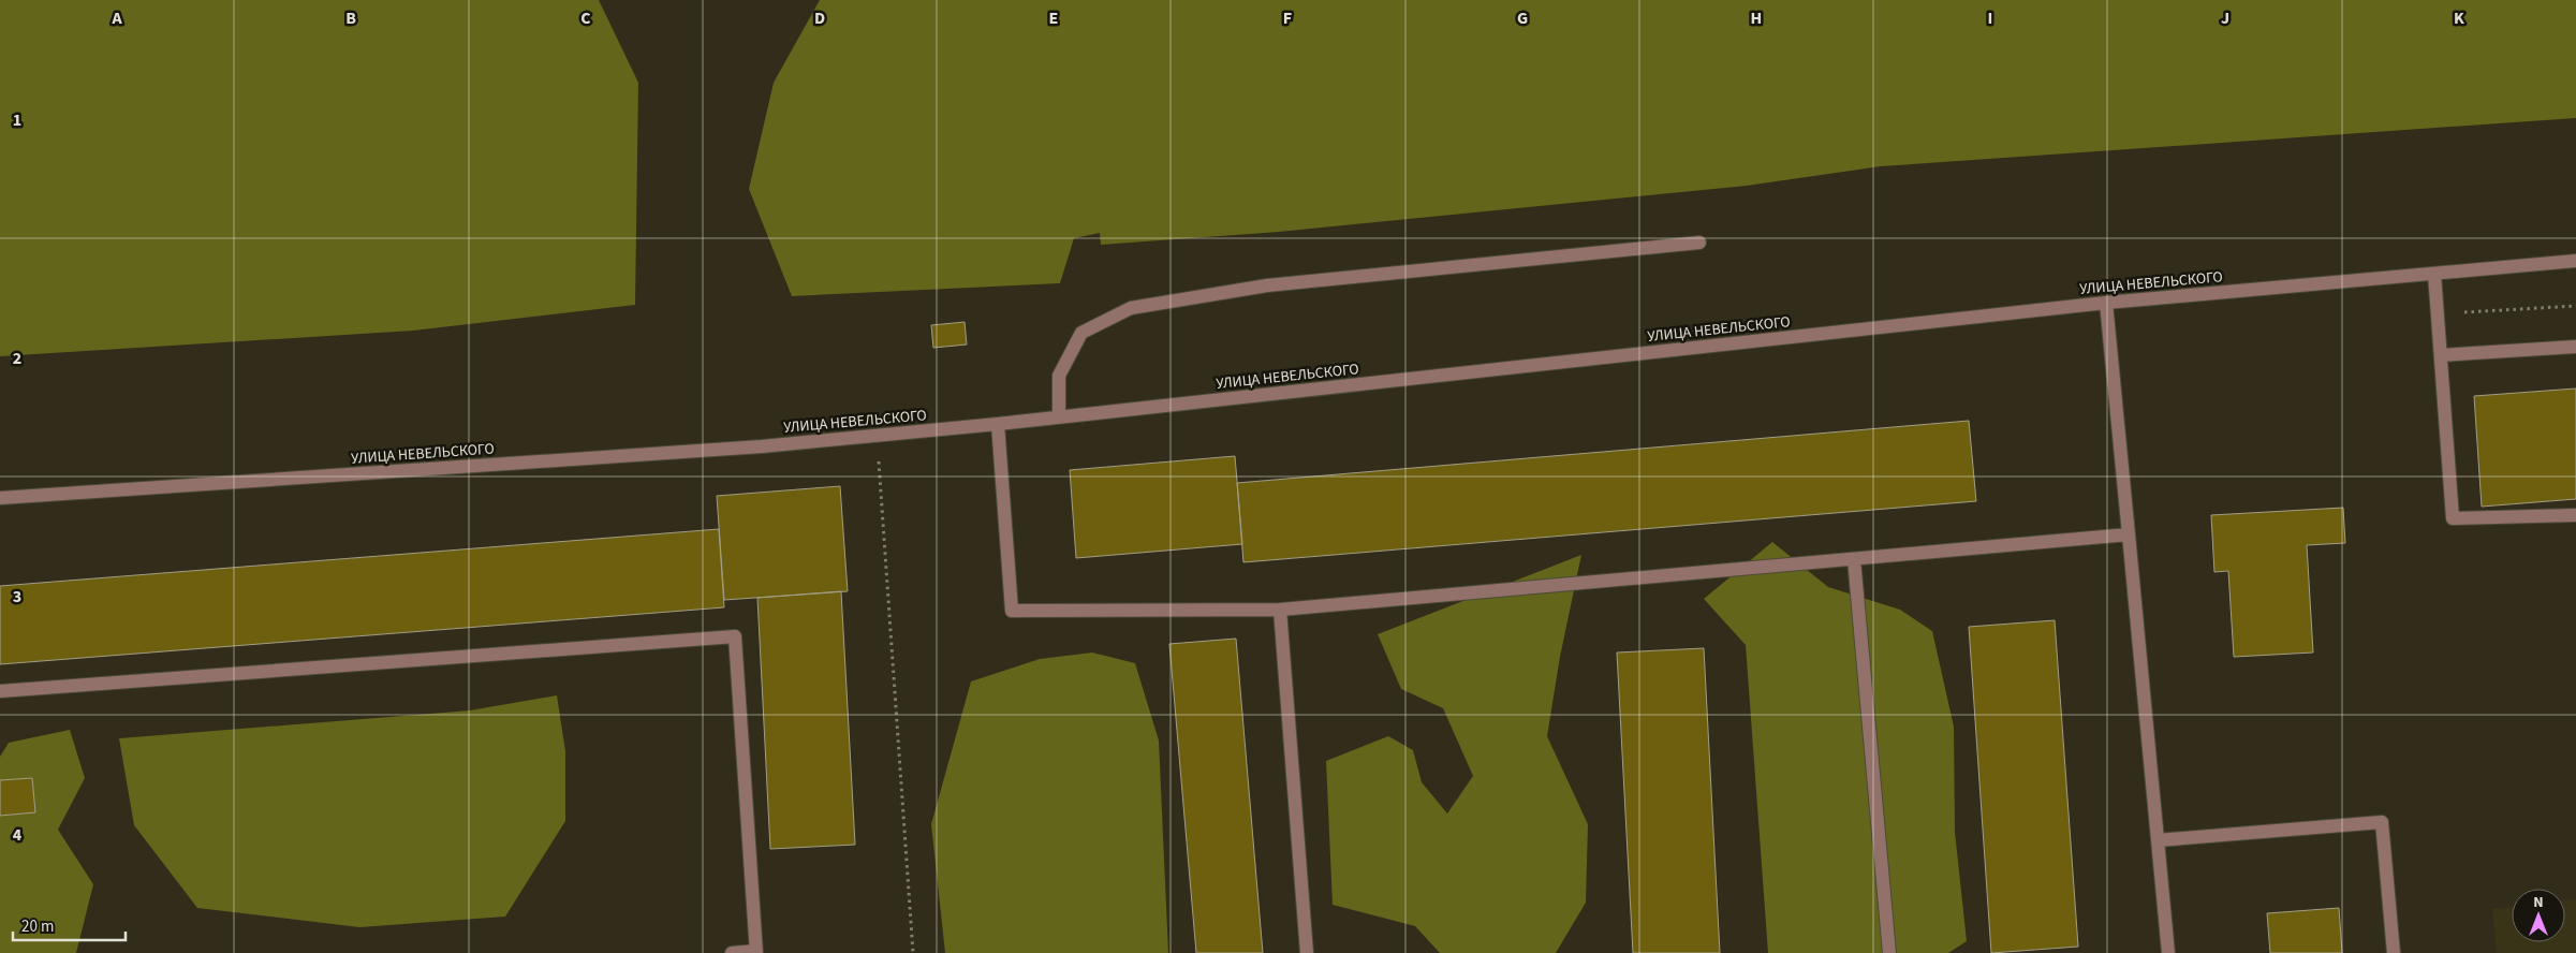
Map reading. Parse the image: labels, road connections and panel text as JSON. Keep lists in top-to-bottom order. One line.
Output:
{"streets":{"street":["УЛИЦА НЕВЕЛЬСКОГО"]},"scale_bar":"20 m","north":"top","grid":{"columns":["A","B","C","D","E","F","G","H","I","J","K"],"rows":["1","2","3","4"]}}
